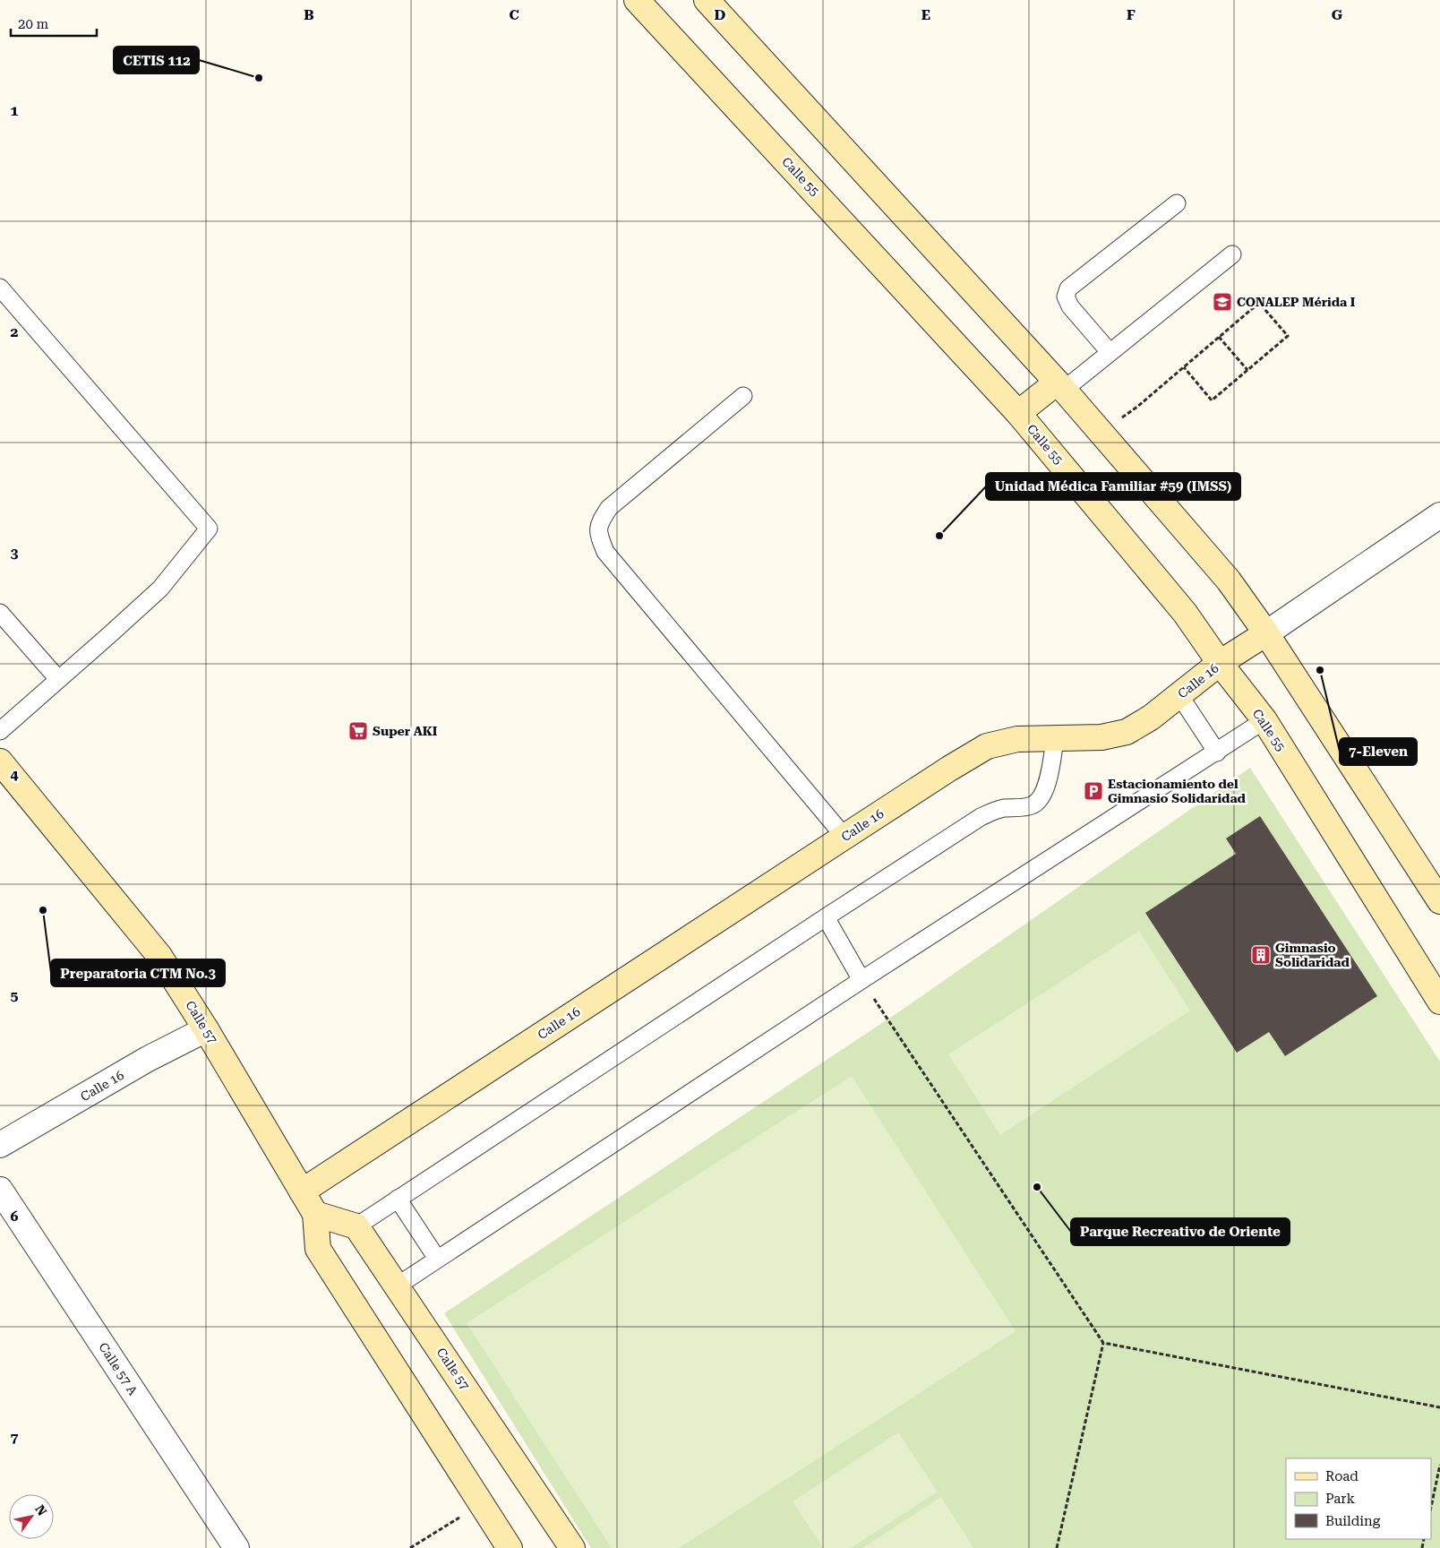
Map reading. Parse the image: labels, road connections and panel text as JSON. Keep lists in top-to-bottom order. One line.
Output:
{"streets":{"street":["Calle 55","Calle 16","Calle 57","Calle 57 A"]},"crossings":[["Calle 55","Calle 16"],["Calle 16","Calle 57"]],"places":{"other":["CETIS 112","Unidad Médica Familiar #59 (IMSS)","7-Eleven","Preparatoria CTM No.3","Parque Recreativo de Oriente"],"school or university":["CONALEP Mérida I"],"supermarket":["Super AKI"],"parking":["Estacionamiento del Gimnasio Solidaridad"],"building":["Gimnasio Solidaridad"]},"legend":["Road","Park","Building"],"scale_bar":"20 m","north":"top right","grid":{"columns":["B","C","D","E","F","G"],"rows":["1","2","3","4","5","6","7"]}}
